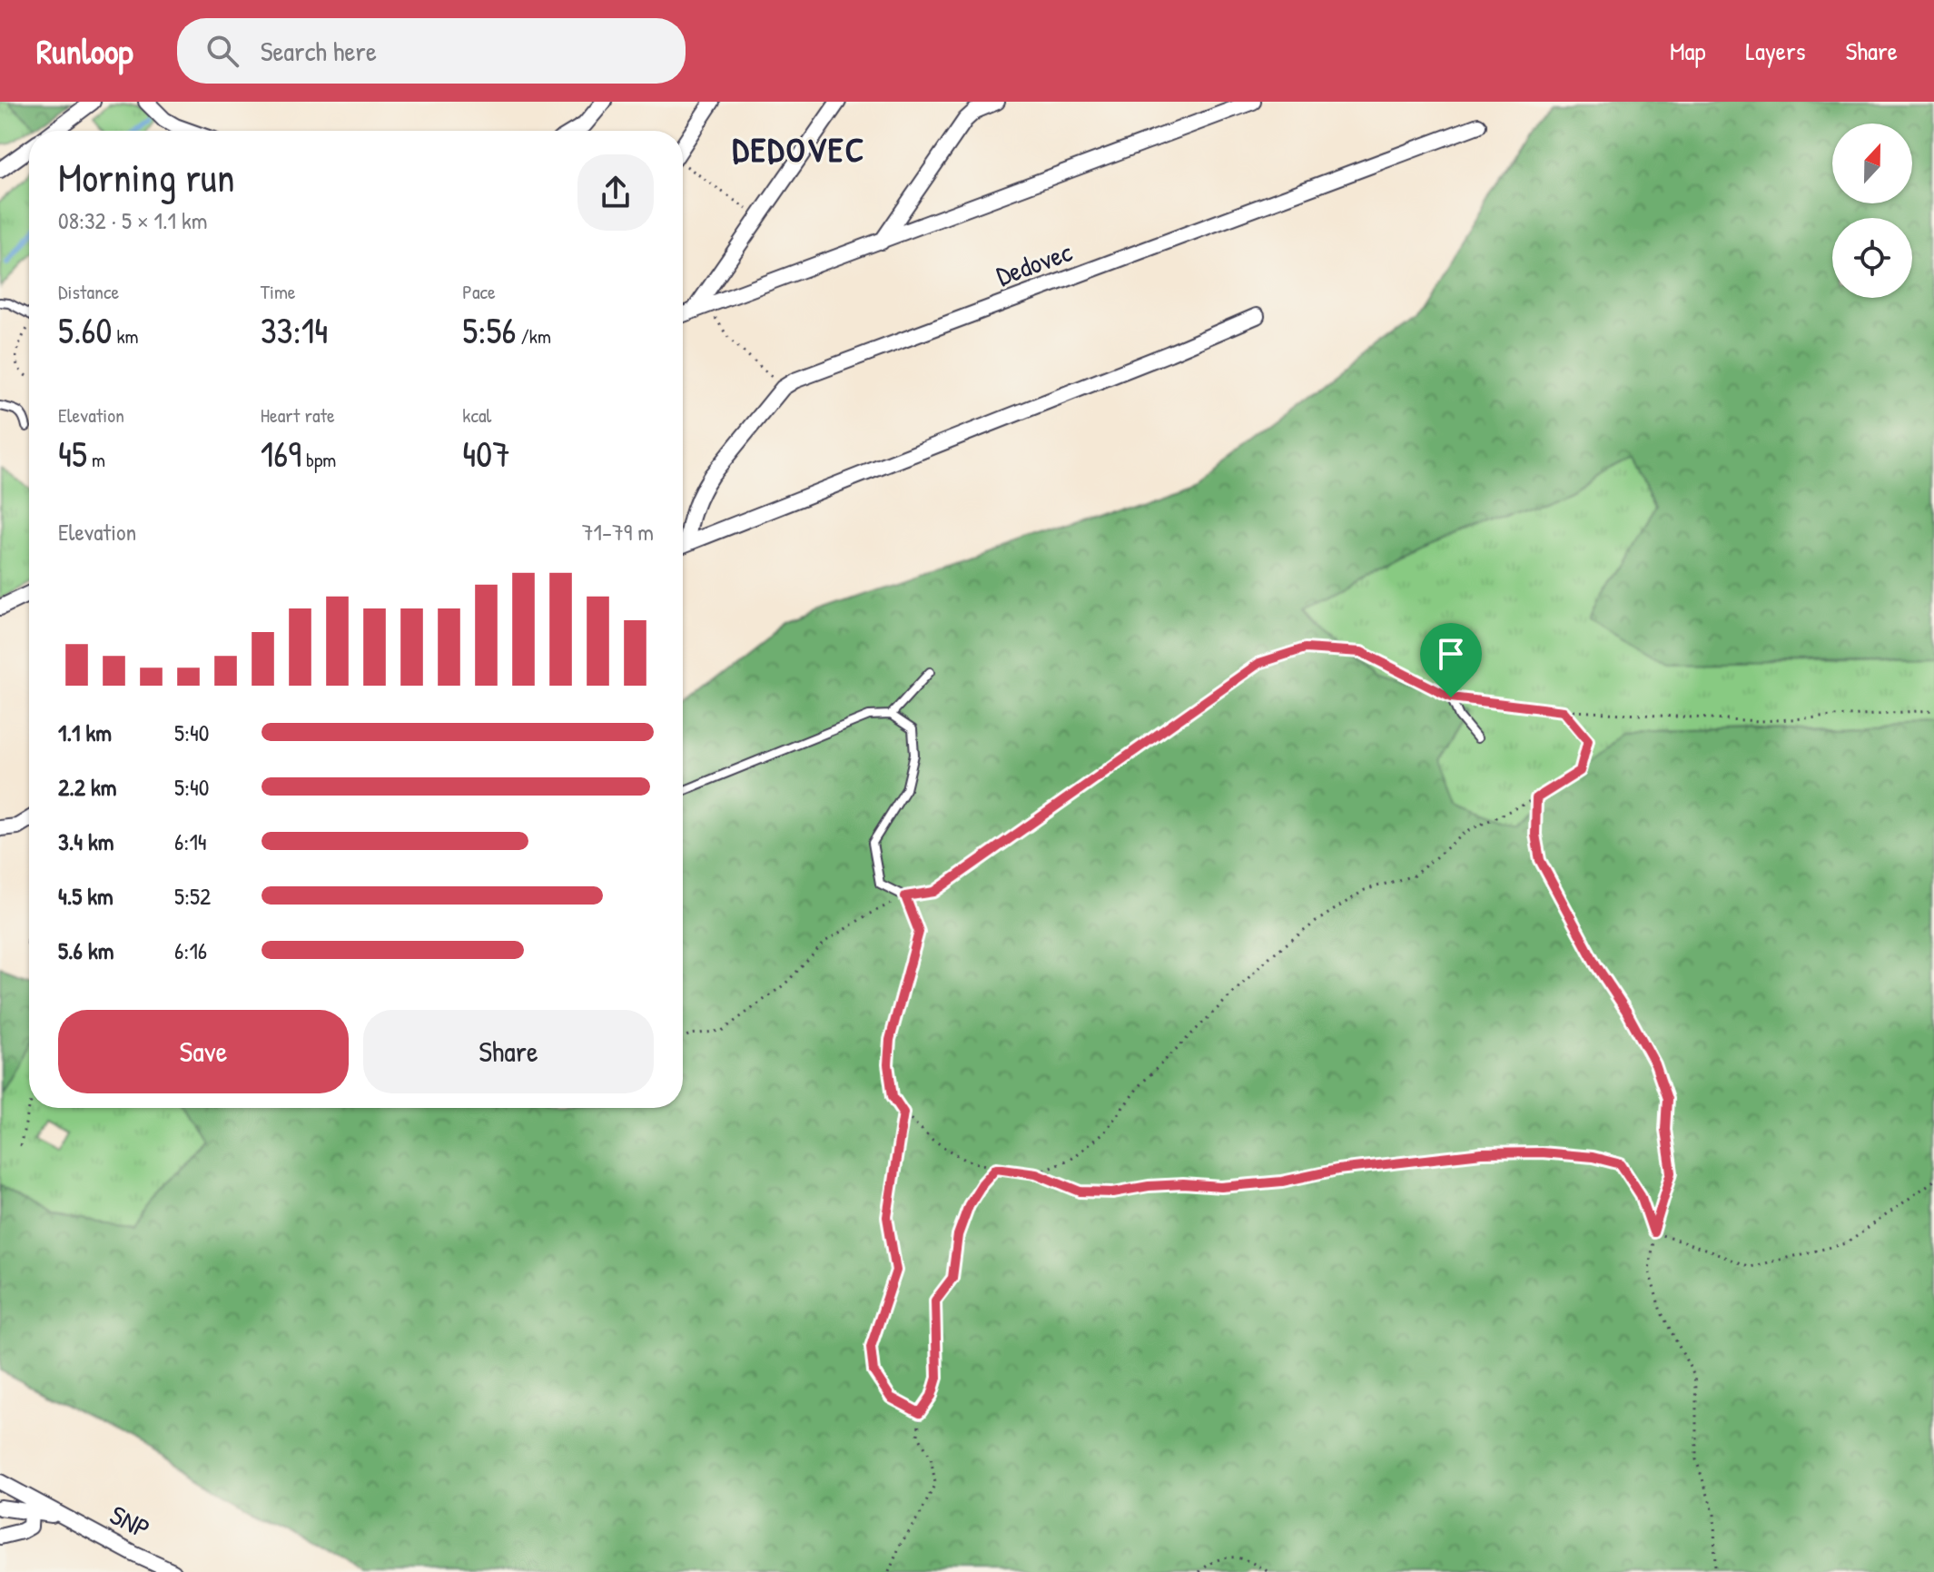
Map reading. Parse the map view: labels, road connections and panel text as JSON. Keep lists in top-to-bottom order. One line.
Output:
{"streets":{"street":["Dedovec","SNP"]},"districts":["DEDOVEC"],"north":"top","page":{"header":"Runloop","search":"Search here","nav":["Map","Layers","Share"],"heading":["Morning run","08:32 · 5 × 1.1 km"],"stats":[["Distance","5.60 km"],["Time","33:14"],["Pace","5:56 /km"],["Elevation","45 m"],["Heart rate","169 bpm"],["kcal","407"]],"chart":["Elevation","71–79 m"],"list":[{"name":"1.1 km","note":"5:40"},{"name":"2.2 km","note":"5:40"},{"name":"3.4 km","note":"6:14"},{"name":"4.5 km","note":"5:52"},{"name":"5.6 km","note":"6:16"}],"buttons":["Save","Share"]}}
